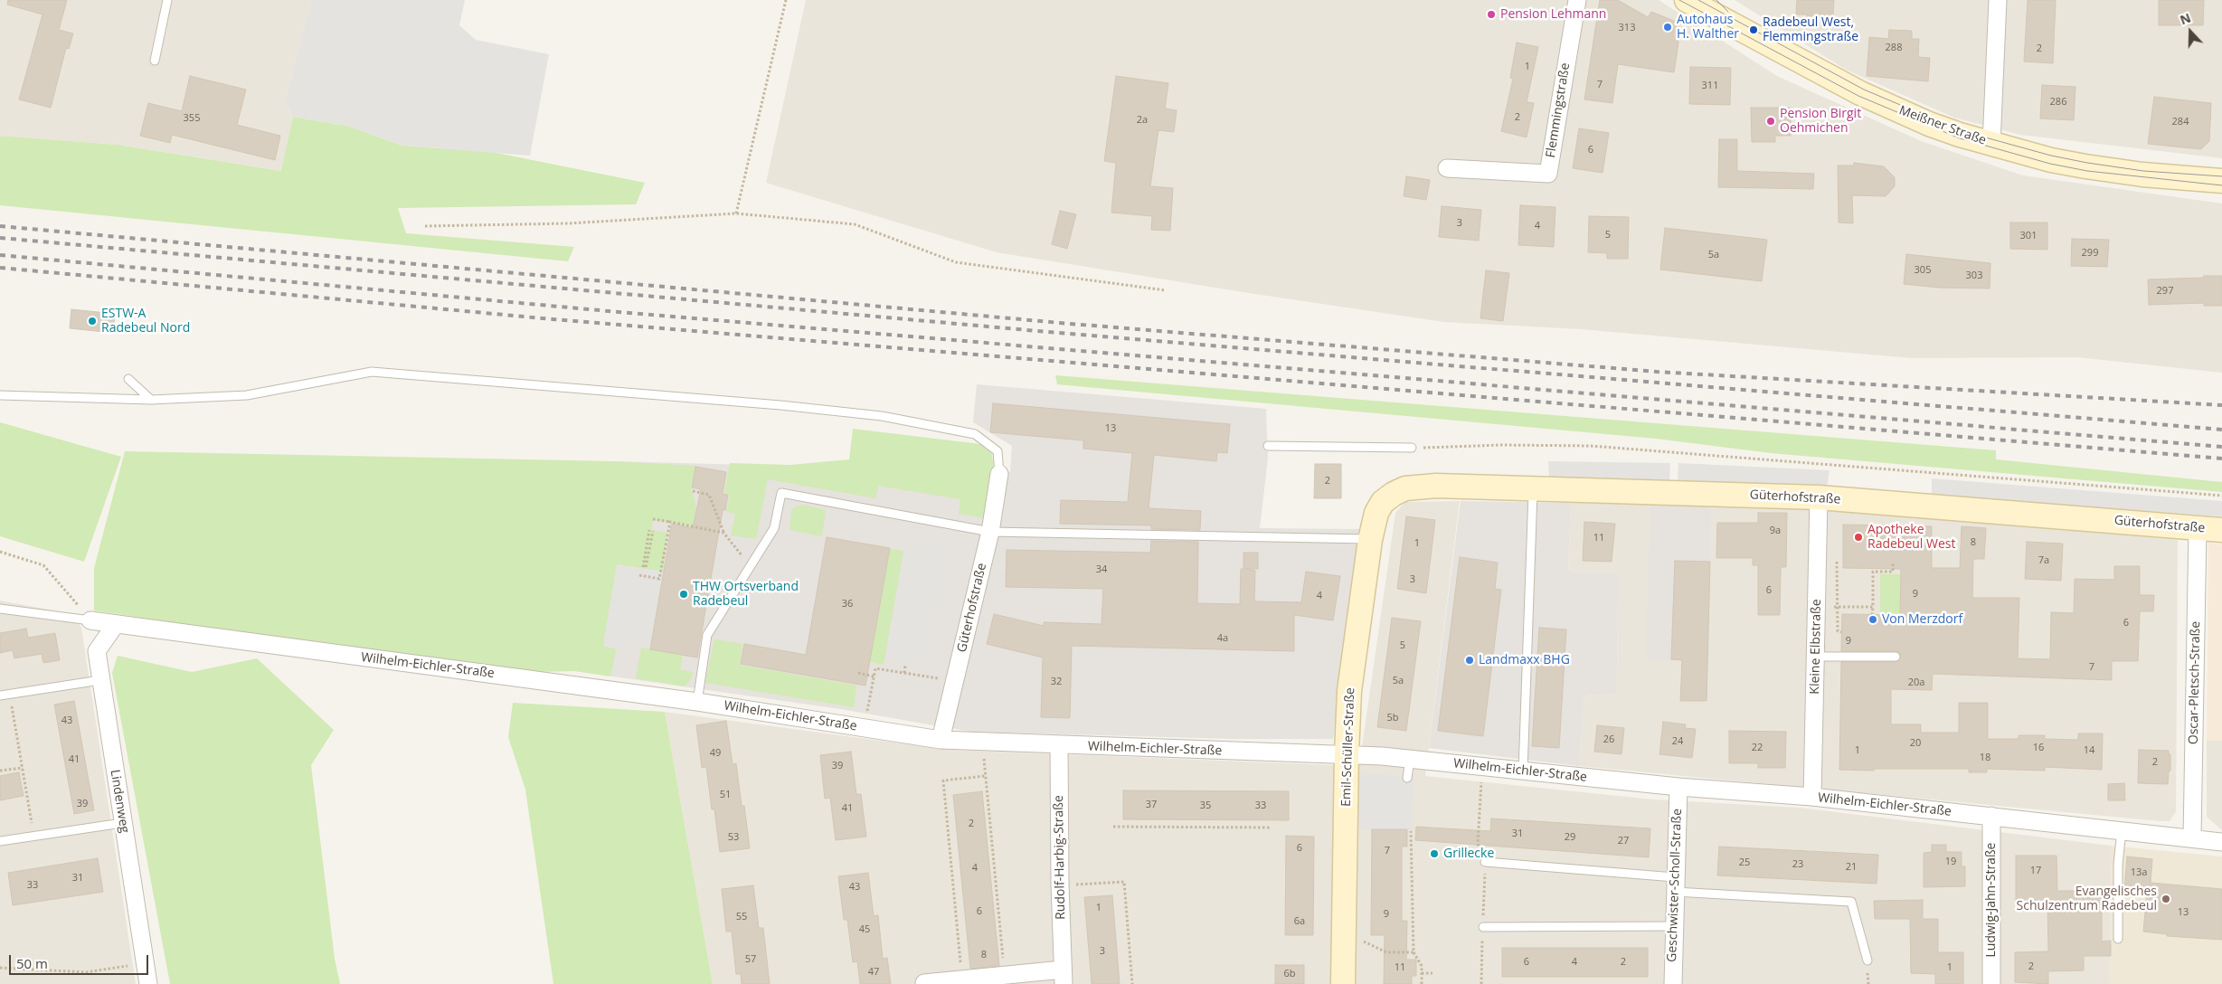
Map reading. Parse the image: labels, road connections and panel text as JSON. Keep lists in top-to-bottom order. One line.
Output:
{"streets":{"street":["Flemmingstraße","Meißner Straße","Güterhofstraße","Kleine Elbstraße","Wilhelm-Eichler-Straße","Oscar-Pletsch-Straße","Emil-Schüller-Straße","Lindenweg","Rudolf-Harbig-Straße","Geschwister-Scholl-Straße","Ludwig-Jahn-Straße"]},"crossings":[["Güterhofstraße","Kleine Elbstraße"],["Güterhofstraße","Wilhelm-Eichler-Straße"],["Güterhofstraße","Oscar-Pletsch-Straße"],["Güterhofstraße","Emil-Schüller-Straße"],["Kleine Elbstraße","Wilhelm-Eichler-Straße"],["Wilhelm-Eichler-Straße","Oscar-Pletsch-Straße"],["Wilhelm-Eichler-Straße","Emil-Schüller-Straße"],["Wilhelm-Eichler-Straße","Lindenweg"],["Wilhelm-Eichler-Straße","Rudolf-Harbig-Straße"],["Wilhelm-Eichler-Straße","Geschwister-Scholl-Straße"],["Wilhelm-Eichler-Straße","Ludwig-Jahn-Straße"]],"places":["Pension Lehmann","Autohaus H. Walther","Radebeul West, Flemmingstraße","Pension Birgit Oehmichen","ESTW-A Radebeul Nord","Apotheke Radebeul West","THW Ortsverband Radebeul","Von Merzdorf","Landmaxx BHG","Grillecke","Evangelisches Schulzentrum Radebeul"],"house_numbers":["313","288","2","1","7","311","286","2","355","2a","284","6","3","4","5","301","299","5a","305","303","297","13","2","9a","11","8","1","7a","34","3","6","9","4","36","6","4a","9","5","7","5a","32","20a","5b","43","26","24","20","22","16","1","14","49","18","41","2","39","51","39","37","35","33","41","2","31","53","29","27","6","7","19","25","23","21","4","17","13a","31","33","43","1","6","13","9","55","6a","45","3","8","57","6","4","2","2","11","1","47","6b"],"scale_bar":"50 m","north":"top"}
